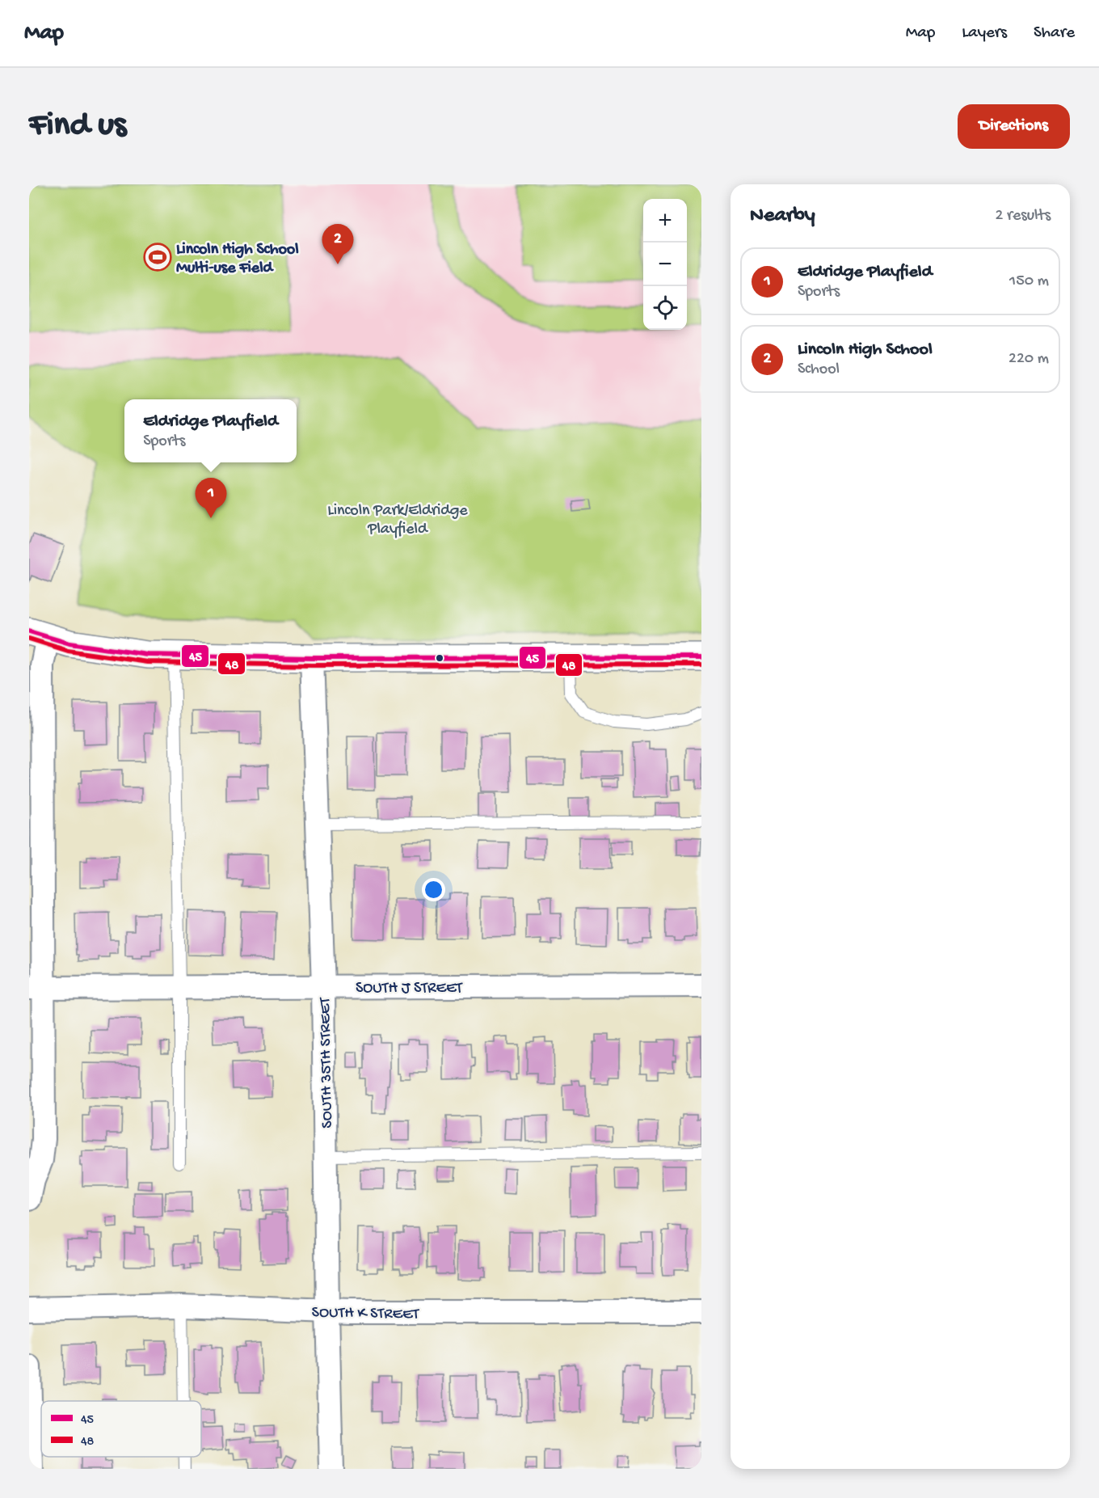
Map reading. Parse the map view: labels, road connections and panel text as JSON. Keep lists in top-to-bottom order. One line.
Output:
{"streets":{"street":["SOUTH J STREET","SOUTH 35TH STREET","SOUTH K STREET"]},"crossings":[["SOUTH J STREET","SOUTH 35TH STREET"],["SOUTH 35TH STREET","SOUTH K STREET"]],"parks":["Lincoln Park/Eldridge Playfield"],"places":{"sports":["Lincoln High School Multi-use Field"]},"lines":["transit line 45","transit line 48"],"legend":["45","48"],"page":{"header":"Map","nav":["Map","Layers","Share"],"buttons":"Directions","title":"Find us","heading":["Nearby","2 results"],"map_buttons":["+","−"],"pins":["2","1"],"list":[{"mark":"1","name":"Eldridge Playfield","note":"Sports","value":"150 m"},{"mark":"2","name":"Lincoln High School","note":"School","value":"220 m"}],"popup":["Eldridge Playfield","Sports"]}}
